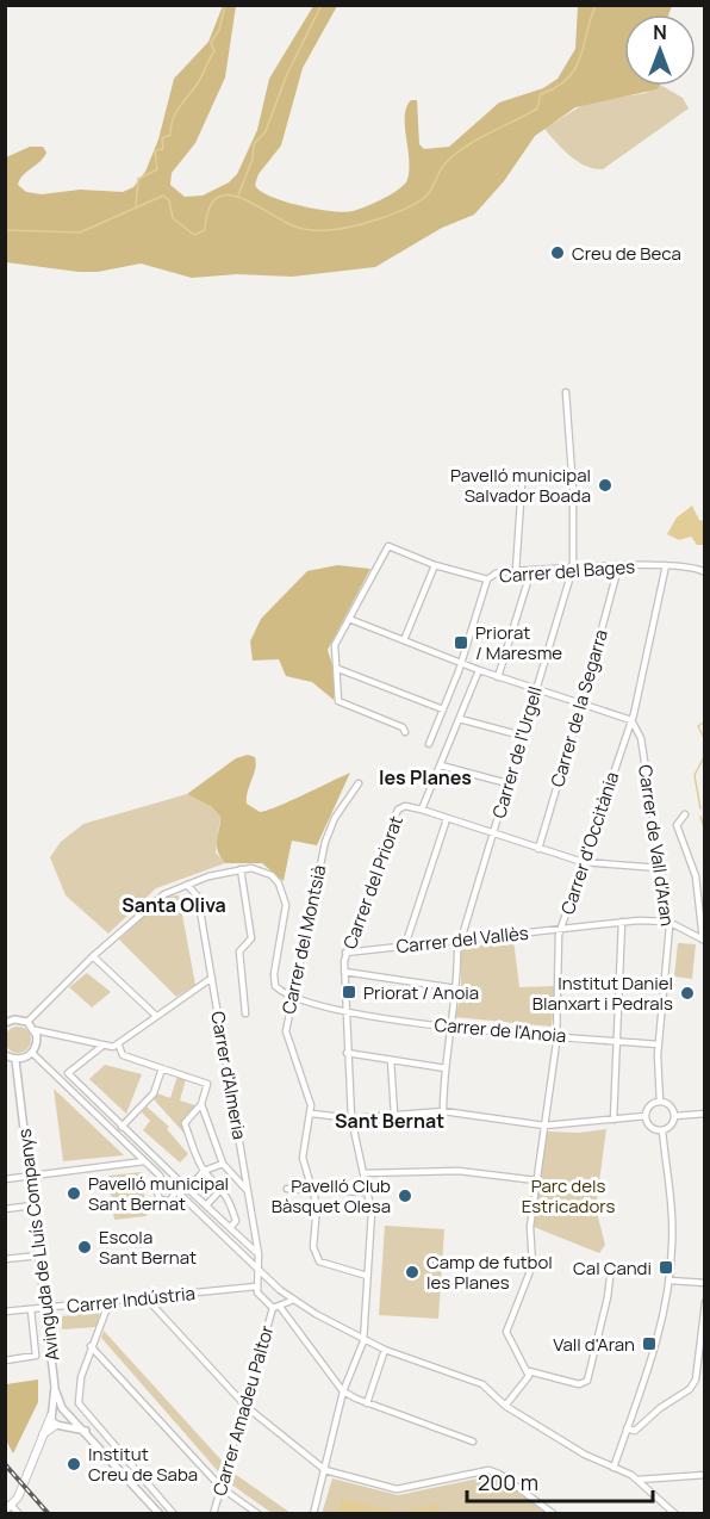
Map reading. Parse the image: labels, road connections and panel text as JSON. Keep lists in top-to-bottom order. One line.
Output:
{"streets":{"street":["Carrer del Bages","Carrer de la Segarra","Carrer de l'Urgell","Carrer d'Occitània","Carrer de Vall d'Aran","Carrer del Priorat","Carrer del Montsià","Carrer del Vallès","Carrer de l'Anoia","Carrer d'Almeria","Avinguda de Lluís Companys","Carrer Indústria","Carrer Amadeu Paltor"]},"crossings":[["Carrer del Bages","Carrer de la Segarra"],["Carrer del Bages","Carrer de l'Urgell"],["Carrer del Bages","Carrer d'Occitània"],["Carrer de l'Urgell","Carrer del Vallès"],["Carrer de l'Urgell","Carrer de l'Anoia"],["Carrer d'Occitània","Carrer de Vall d'Aran"],["Carrer d'Occitània","Carrer del Vallès"],["Carrer d'Occitània","Carrer de l'Anoia"],["Carrer de Vall d'Aran","Carrer del Vallès"],["Carrer de Vall d'Aran","Carrer de l'Anoia"],["Carrer del Priorat","Carrer del Montsià"],["Carrer del Priorat","Carrer del Vallès"],["Carrer del Priorat","Carrer de l'Anoia"],["Carrer del Montsià","Carrer de l'Anoia"],["Carrer d'Almeria","Carrer Indústria"],["Avinguda de Lluís Companys","Carrer Indústria"]],"districts":["les Planes","Santa Oliva","Sant Bernat"],"parks":["Parc dels Estricadors"],"places":{"other":["Creu de Beca","Pavelló municipal Salvador Boada","Institut Daniel Blanxart i Pedrals","Pavelló municipal Sant Bernat","Pavelló Club Bàsquet Olesa","Escola Sant Bernat","Camp de futbol les Planes","Institut Creu de Saba"],"transit":["Priorat / Maresme","Priorat / Anoia","Cal Candi","Vall d'Aran"]},"scale_bar":"200 m","north":"top"}
